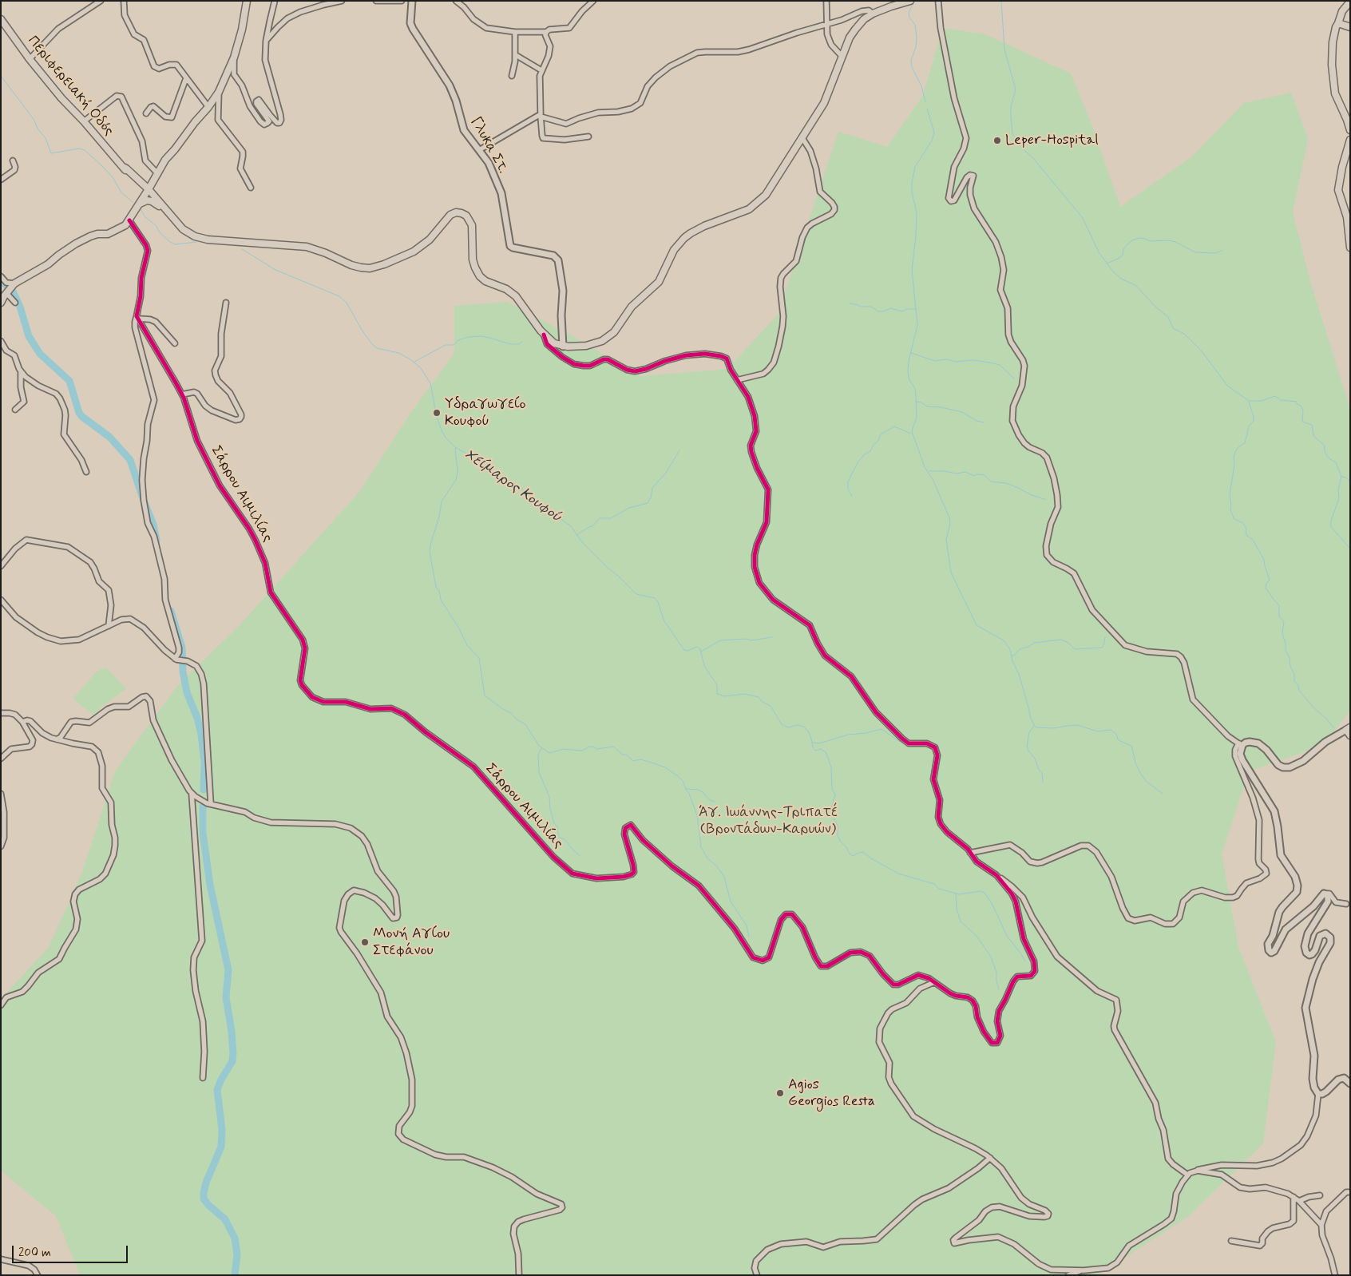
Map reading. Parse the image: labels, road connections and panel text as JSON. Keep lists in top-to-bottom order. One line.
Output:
{"streets":{"main road":["Περιφερειακή Οδός"],"street":["Γλυκα Στ.","Σάρρου Αιμιλίας"]},"crossings":[["Περιφερειακή Οδός","Γλυκα Στ."]],"water":["Χείμαρος Κουφού"],"parks":["Άγ. Ιωάννης-Τριπατέ (Βροντάδων-Καρυών)"],"places":["Leper-Hospital","Υδραγωγείο Κουφού","Μονή Αγίου Στεφάνου","Agios Georgios Resta"],"scale_bar":"200 m"}
